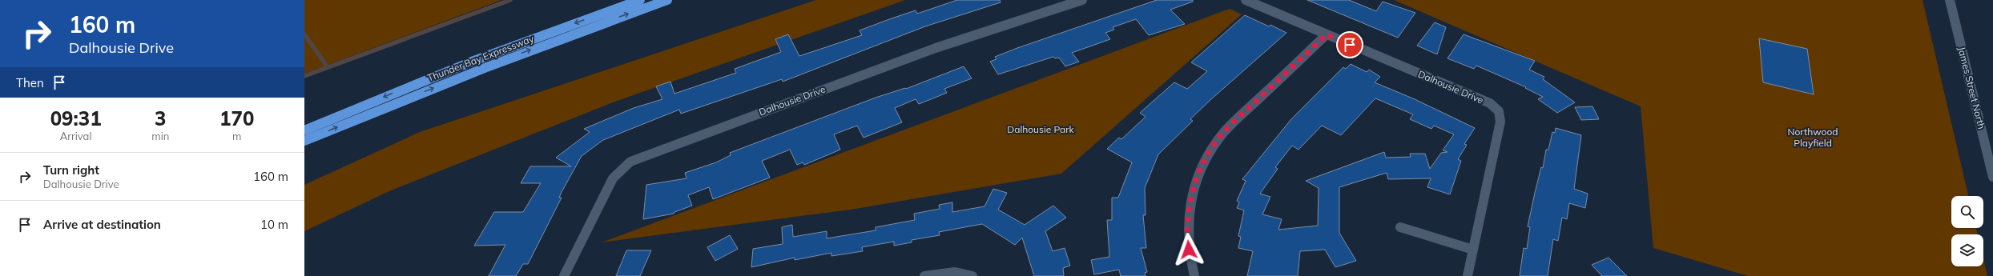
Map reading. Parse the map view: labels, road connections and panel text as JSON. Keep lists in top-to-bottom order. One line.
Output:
{"streets":{"highway":["Thunder Bay Expressway"],"street":["Dalhousie Drive","James Street North"]},"parks":["Dalhousie Park","Northwood Playfield"],"page":{"turn":["160 m","Dalhousie Drive"],"then":"Then","eta":["09:31","Arrival","3","min","170","m"],"list":[{"name":"Turn right","note":"Dalhousie Drive","value":"160 m"},{"name":"Arrive at destination","value":"10 m"}]}}
